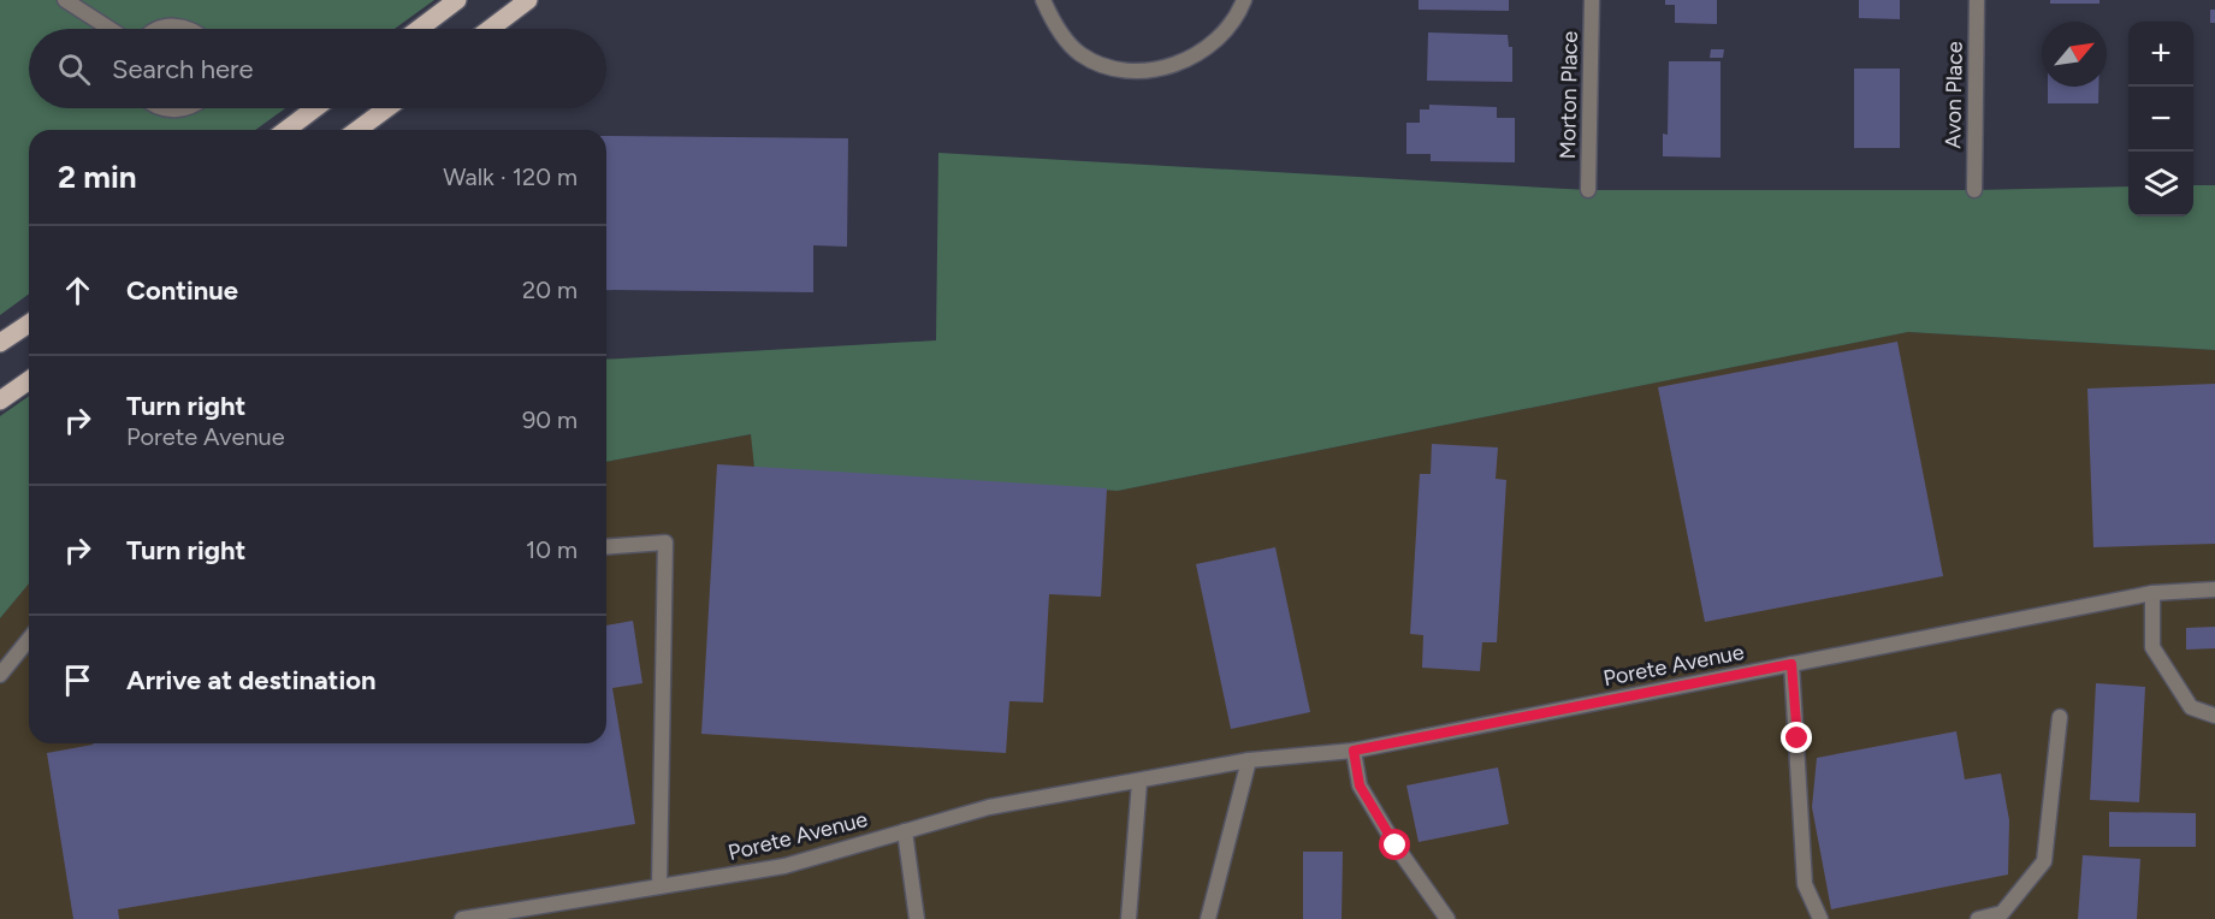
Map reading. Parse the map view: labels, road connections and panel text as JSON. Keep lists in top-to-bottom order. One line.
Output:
{"streets":{"street":["Morton Place","Avon Place","Porete Avenue"]},"north":"top right","page":{"map_buttons":["+","−"],"search":"Search here","heading":["2 min","Walk · 120 m"],"list":[["Continue","20 m"],["Turn right","Porete Avenue","90 m"],["Turn right","10 m"],"Arrive at destination"]}}
